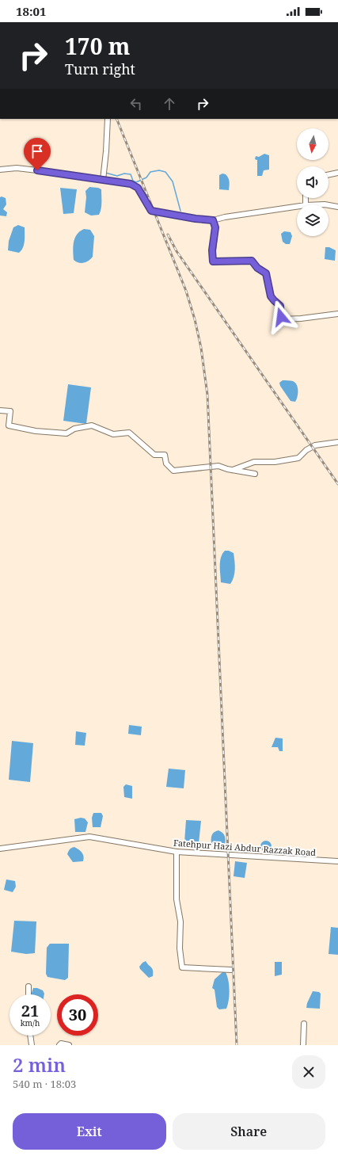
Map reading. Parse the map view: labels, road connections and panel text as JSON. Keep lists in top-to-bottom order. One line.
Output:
{"streets":{"street":["Fatehpur Hazi Abdur Razzak Road"]},"north":"bottom","page":{"status":"18:01","turn":["170 m","Turn right"],"speed":"21 km/h","limit":"30","heading":["2 min","540 m · 18:03"],"buttons":["Exit","Share"]}}
